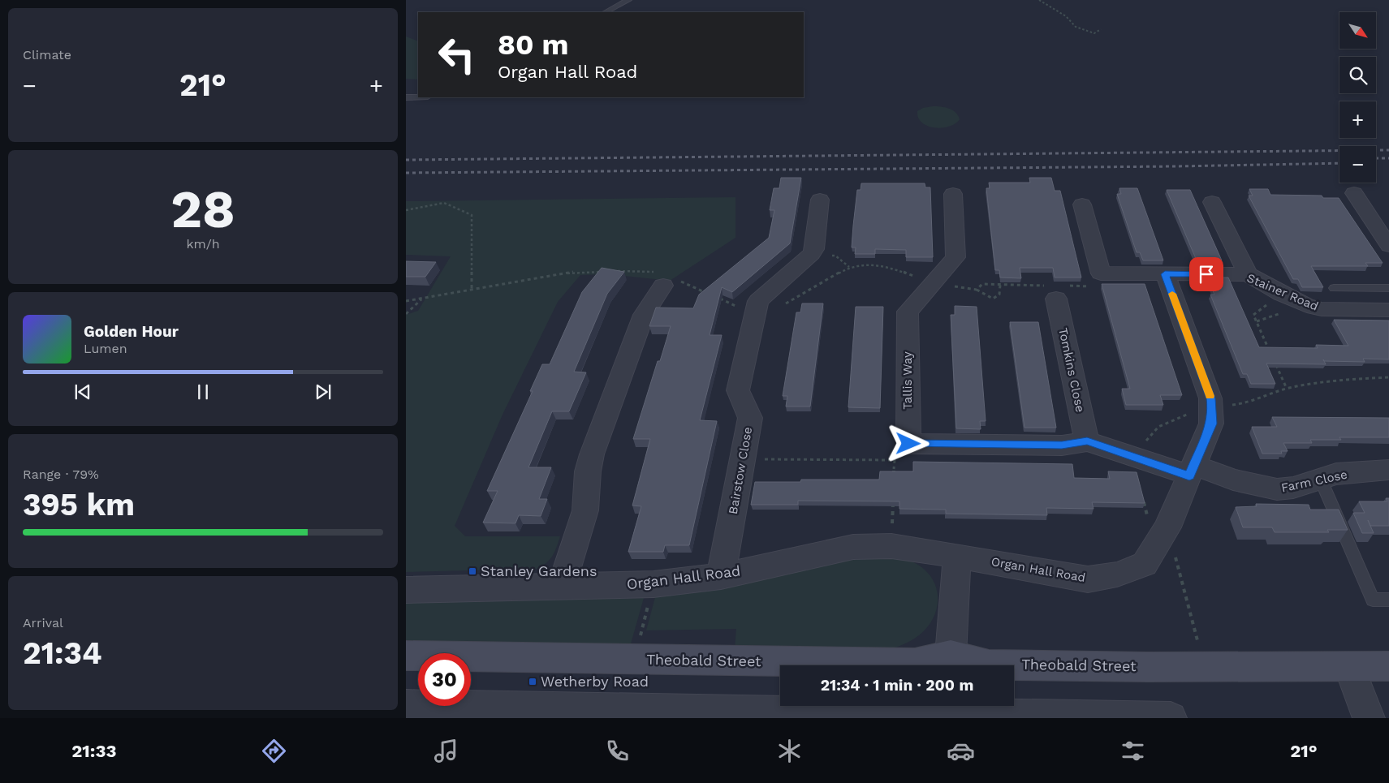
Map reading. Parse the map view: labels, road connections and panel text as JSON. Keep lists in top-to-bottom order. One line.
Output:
{"streets":{"street":["Stainer Road","Tomkins Close","Tallis Way","Bairstow Close","Farm Close","Organ Hall Road","Theobald Street"]},"crossings":[["Stainer Road","Organ Hall Road"],["Tomkins Close","Tallis Way"],["Tallis Way","Farm Close"],["Tallis Way","Organ Hall Road"],["Bairstow Close","Organ Hall Road"],["Farm Close","Organ Hall Road"]],"places":{"transit":["Stanley Gardens","Wetherby Road"]},"north":"bottom right","page":{"tile":["Climate",["28","km/h"],["Range · 79%","395 km"],["Arrival","21:34"]],"map_buttons":["+","−"],"turn":["80 m","Organ Hall Road"],"heat":["−","21°","+"],"song":["Golden Hour","Lumen"],"limit":"30","trip":"21:34 · 1 min · 200 m","tabs":["21:33","21°"]}}
